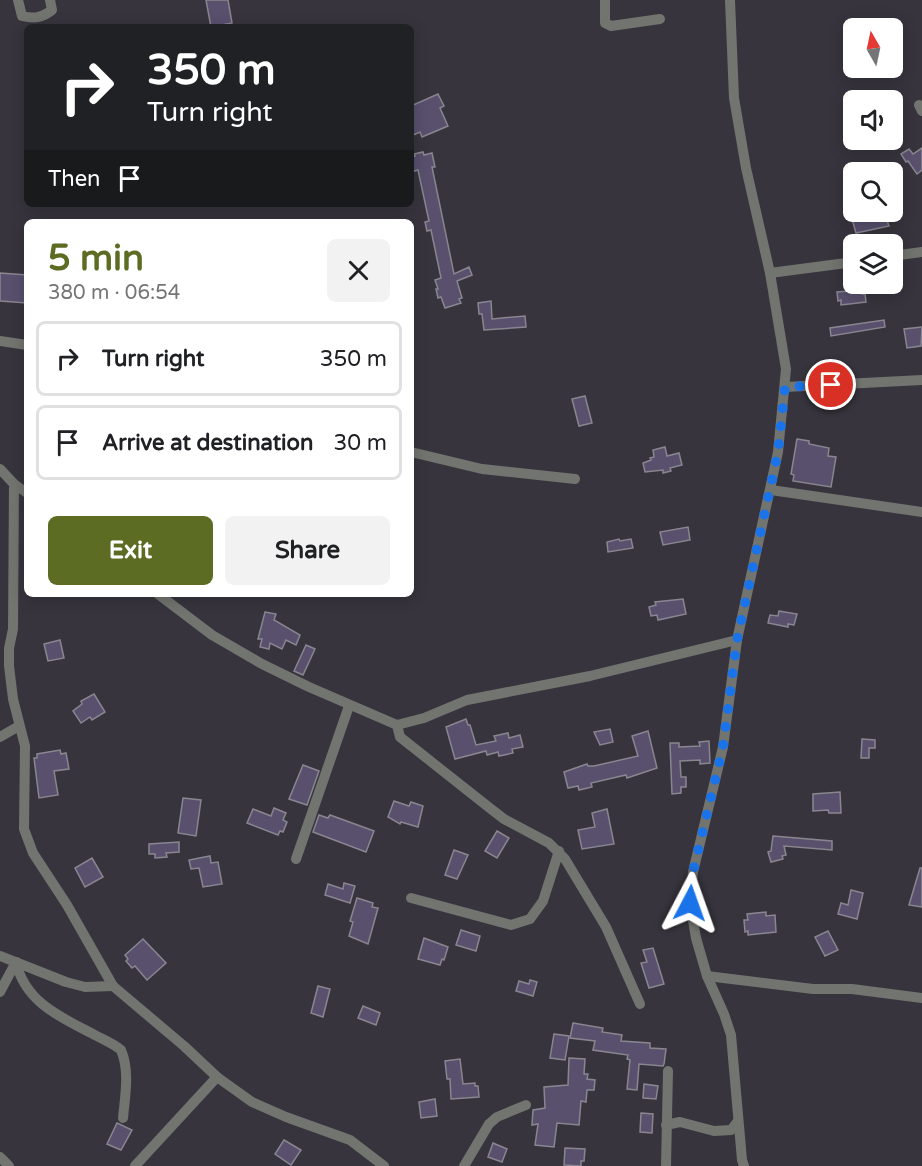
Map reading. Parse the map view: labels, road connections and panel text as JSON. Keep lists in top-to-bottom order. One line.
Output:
{"north":"top","page":{"turn":["350 m","Turn right"],"then":"Then","heading":["5 min","380 m · 06:54"],"list":[{"name":"Turn right","value":"350 m"},{"name":"Arrive at destination","value":"30 m"}],"buttons":["Exit","Share"]}}
